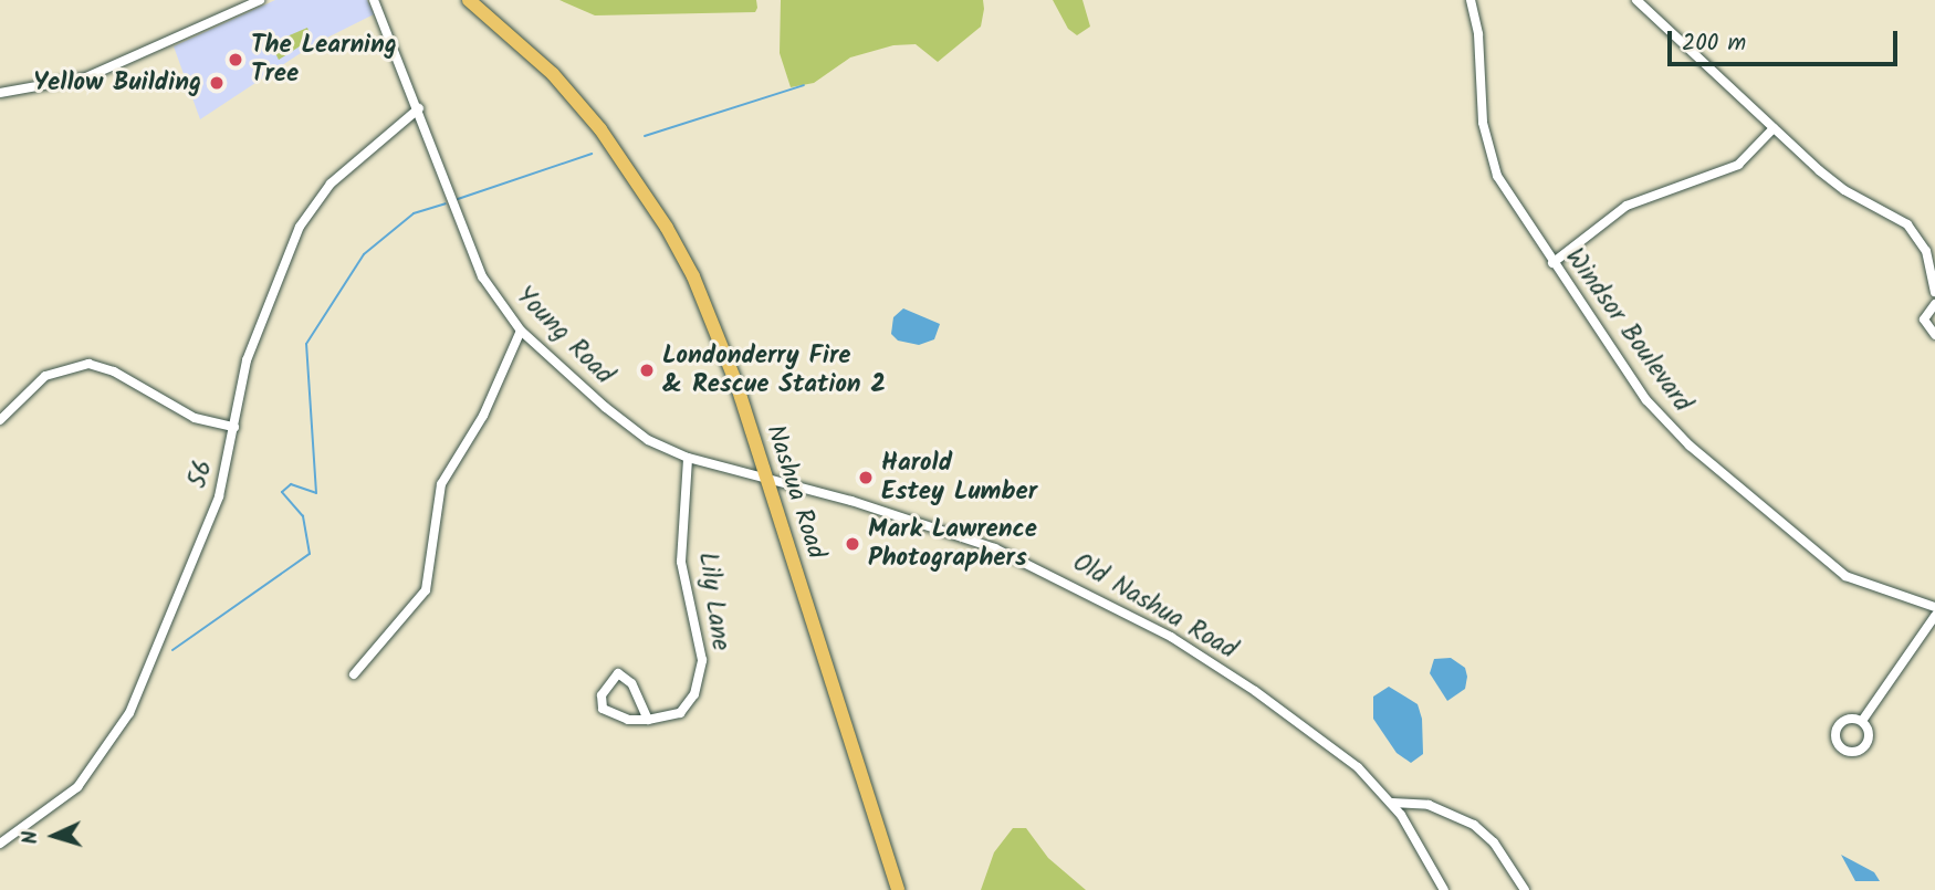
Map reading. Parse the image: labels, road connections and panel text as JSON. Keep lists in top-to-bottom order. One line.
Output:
{"streets":{"main road":["Nashua Road"],"street":["Windsor Boulevard","Young Road","56","Lily Lane","Old Nashua Road"]},"crossings":[["Young Road","56"],["Young Road","Nashua Road"],["Young Road","Lily Lane"],["Young Road","Old Nashua Road"],["Nashua Road","Old Nashua Road"]],"places":["The Learning Tree","Yellow Building","Londonderry Fire & Rescue Station 2","Harold Estey Lumber","Mark Lawrence Photographers"],"scale_bar":"200 m","north":"left"}
